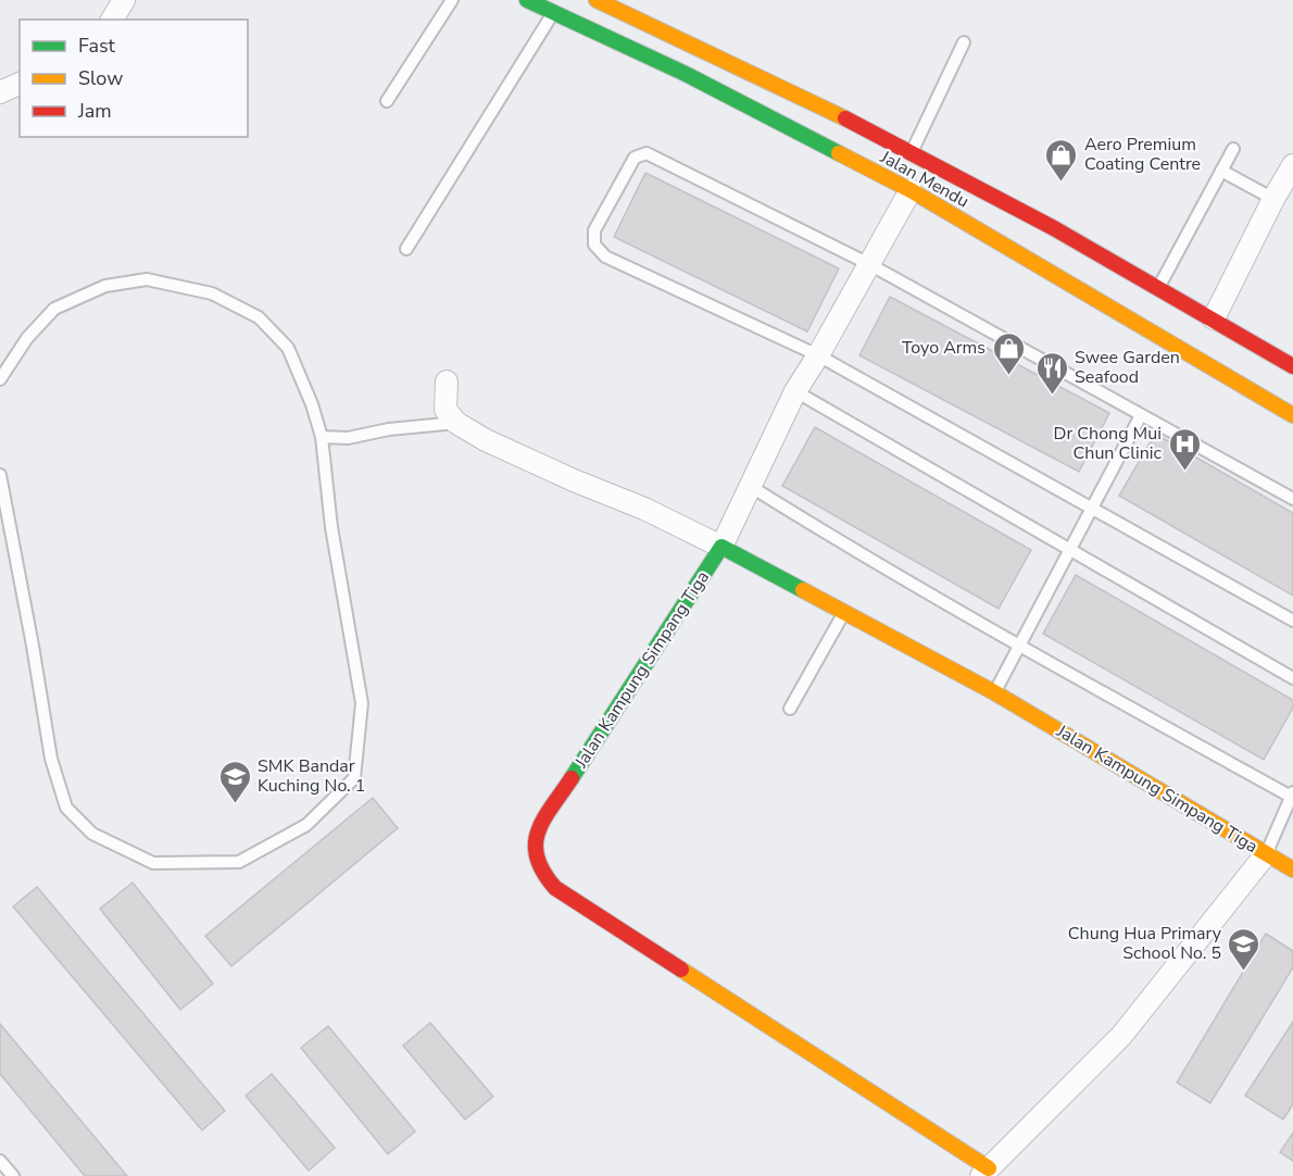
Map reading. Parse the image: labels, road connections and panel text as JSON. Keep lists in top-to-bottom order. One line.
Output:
{"streets":{"main road":["Jalan Mendu","Jalan Kampung Simpang Tiga"]},"places":{"shop":["Aero Premium Coating Centre","Toyo Arms"],"restaurant":["Swee Garden Seafood"],"hospital":["Dr Chong Mui Chun Clinic"],"school or university":["SMK Bandar Kuching No. 1","Chung Hua Primary School No. 5"]},"legend":["Fast","Slow","Jam"]}
